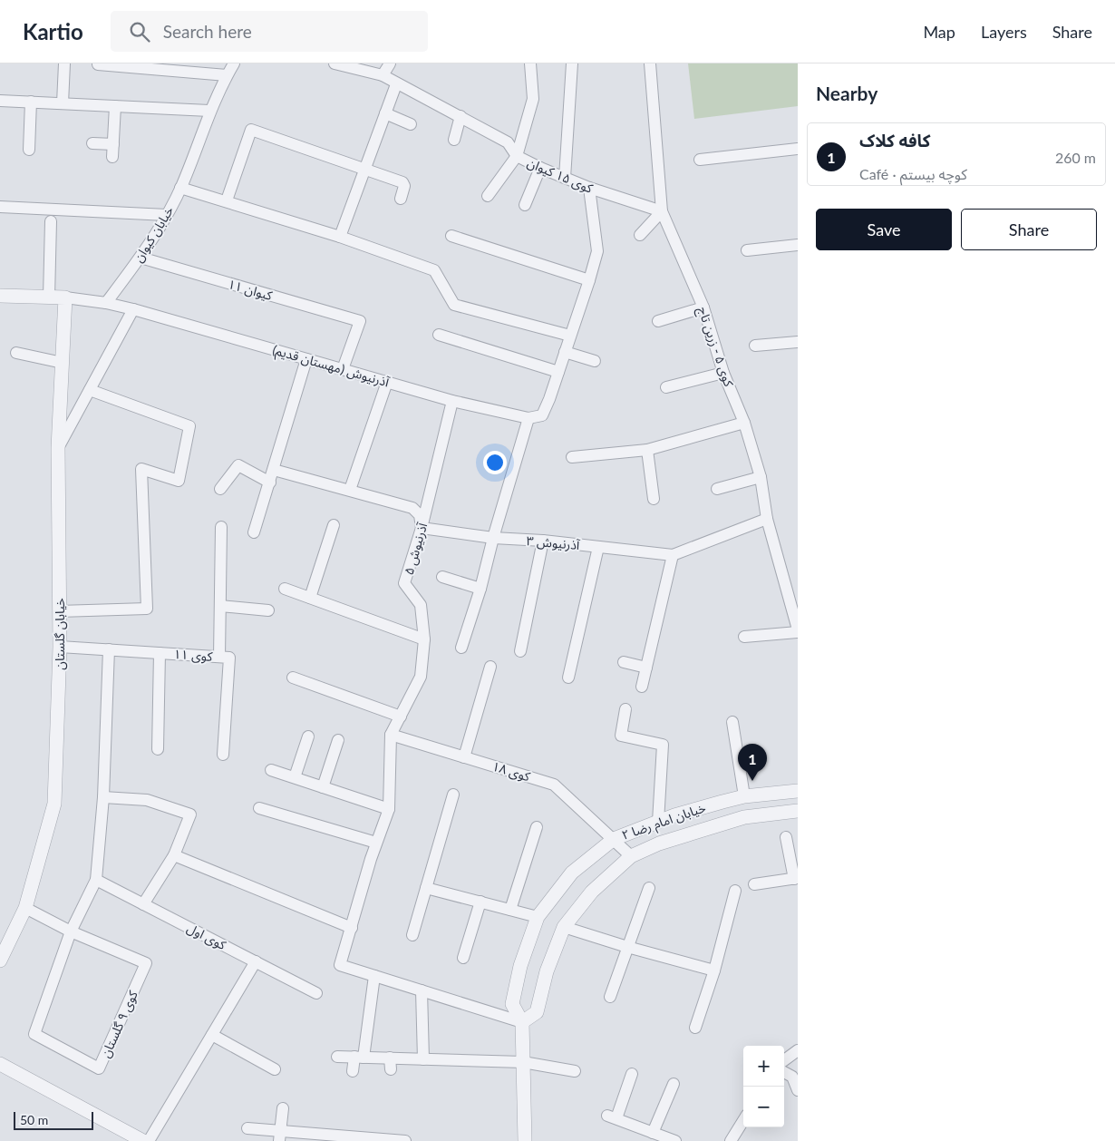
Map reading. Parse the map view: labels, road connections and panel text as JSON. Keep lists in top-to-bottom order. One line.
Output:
{"streets":{"street":["کوی ۱۵ کیوان","خیابان کیوان","کیوان ۱۱","کوی ۵ - زرین تاج","آذرنیوش (مهستان قدیم)","آذرنیوش ۳","آذرنیوش ۵","خیابان گلستان","کوی ۱۱","کوی ۱۸","خیابان امام رضا ۲","کوی اول","کوی ۹ گلستان"]},"crossings":[["کوی ۱۵ کیوان","کوی ۵ - زرین تاج"],["خیابان کیوان","کیوان ۱۱"],["خیابان کیوان","آذرنیوش (مهستان قدیم)"],["کیوان ۱۱","آذرنیوش (مهستان قدیم)"],["کوی ۵ - زرین تاج","آذرنیوش ۳"],["آذرنیوش (مهستان قدیم)","آذرنیوش ۵"],["آذرنیوش ۳","آذرنیوش ۵"],["آذرنیوش ۵","کوی ۱۸"],["خیابان گلستان","کوی ۱۱"],["خیابان گلستان","کوی ۹ گلستان"],["کوی ۱۸","خیابان امام رضا ۲"],["کوی اول","کوی ۹ گلستان"]],"scale_bar":"50 m","page":{"header":"Kartio","search":"Search here","nav":["Map","Layers","Share"],"heading":"Nearby","list":[{"mark":"1","name":"کافه کلاک","note":"Café · کوچه بیستم","value":"260 m"}],"buttons":["Save","Share"],"pins":"1","map_buttons":["+","−"],"scale":"50 m"}}
